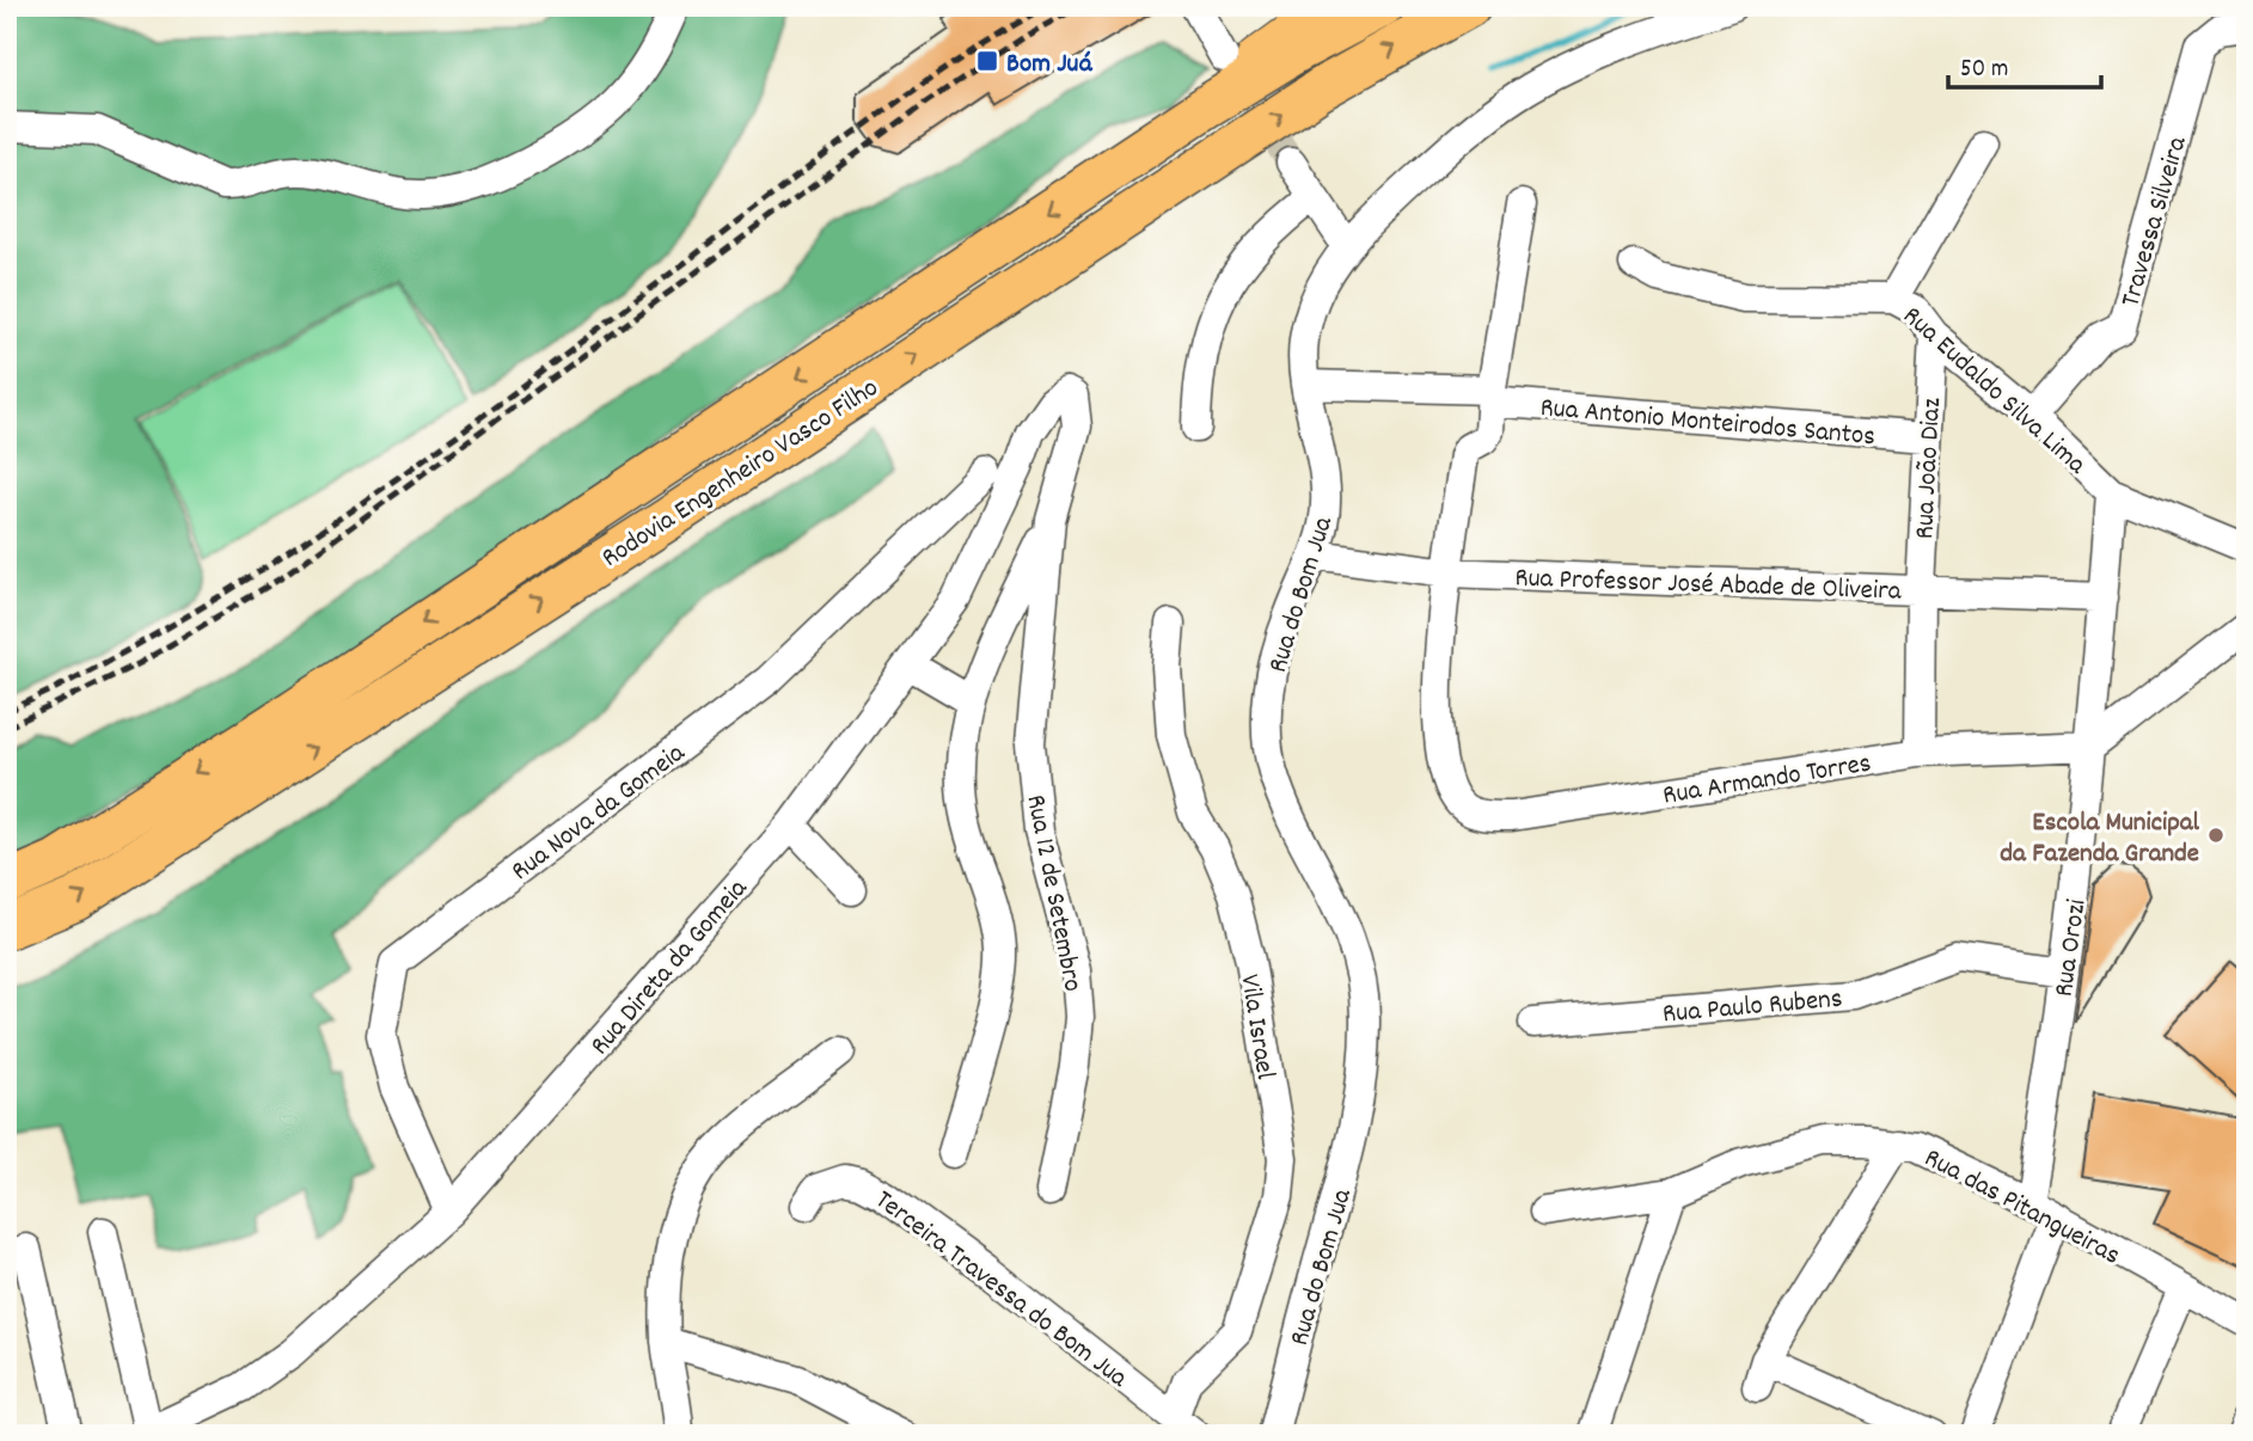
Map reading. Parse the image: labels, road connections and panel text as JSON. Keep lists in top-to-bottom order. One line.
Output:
{"streets":{"highway":["Rodovia Engenheiro Vasco Filho"],"street":["Travessa Silveira","Rua Eudaldo Silva Lima","Rua Antonio Monteirodos Santos","Rua João Diaz","Rua Professor José Abade de Oliveira","Rua do Bom Jua","Rua Armando Torres","Rua Nova da Gomeia","Rua 12 de Setembro","Rua Orozi","Rua Direta da Gomeia","Rua Paulo Rubens","Vila Israel","Rua das Pitangueiras","Terceira Travessa do Bom Jua"]},"crossings":[["Travessa Silveira","Rua Eudaldo Silva Lima"],["Rua Eudaldo Silva Lima","Rua João Diaz"],["Rua Eudaldo Silva Lima","Rua Orozi"],["Rua Antonio Monteirodos Santos","Rua João Diaz"],["Rua Antonio Monteirodos Santos","Rua do Bom Jua"],["Rua João Diaz","Rua Professor José Abade de Oliveira"],["Rua João Diaz","Rua Armando Torres"],["Rua Professor José Abade de Oliveira","Rua do Bom Jua"],["Rua Professor José Abade de Oliveira","Rua Armando Torres"],["Rua Professor José Abade de Oliveira","Rua Orozi"],["Rua Armando Torres","Rua Orozi"],["Rua Nova da Gomeia","Rua Direta da Gomeia"],["Rua 12 de Setembro","Rua Direta da Gomeia"],["Rua Orozi","Rua Paulo Rubens"],["Rua Orozi","Rua das Pitangueiras"],["Vila Israel","Terceira Travessa do Bom Jua"]],"places":{"transit":["Bom Juá"],"other":["Escola Municipal da Fazenda Grande"]},"scale_bar":"50 m"}
